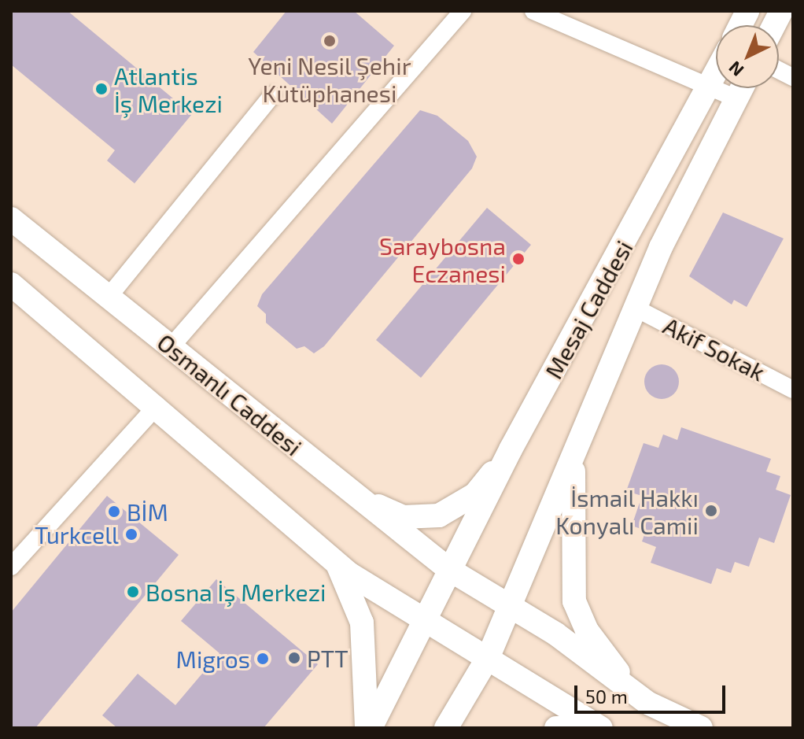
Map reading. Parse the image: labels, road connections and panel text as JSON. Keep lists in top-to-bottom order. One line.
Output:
{"streets":{"street":["Mesaj Caddesi","Akif Sokak","Osmanlı Caddesi"]},"crossings":[["Mesaj Caddesi","Akif Sokak"],["Mesaj Caddesi","Osmanlı Caddesi"]],"places":["Yeni Nesil Şehir Kütüphanesi","Atlantis İş Merkezi","Saraybosna Eczanesi","İsmail Hakkı Konyalı Camii","BİM","Turkcell","Bosna İş Merkezi","PTT","Migros"],"scale_bar":"50 m","north":"bottom left"}
